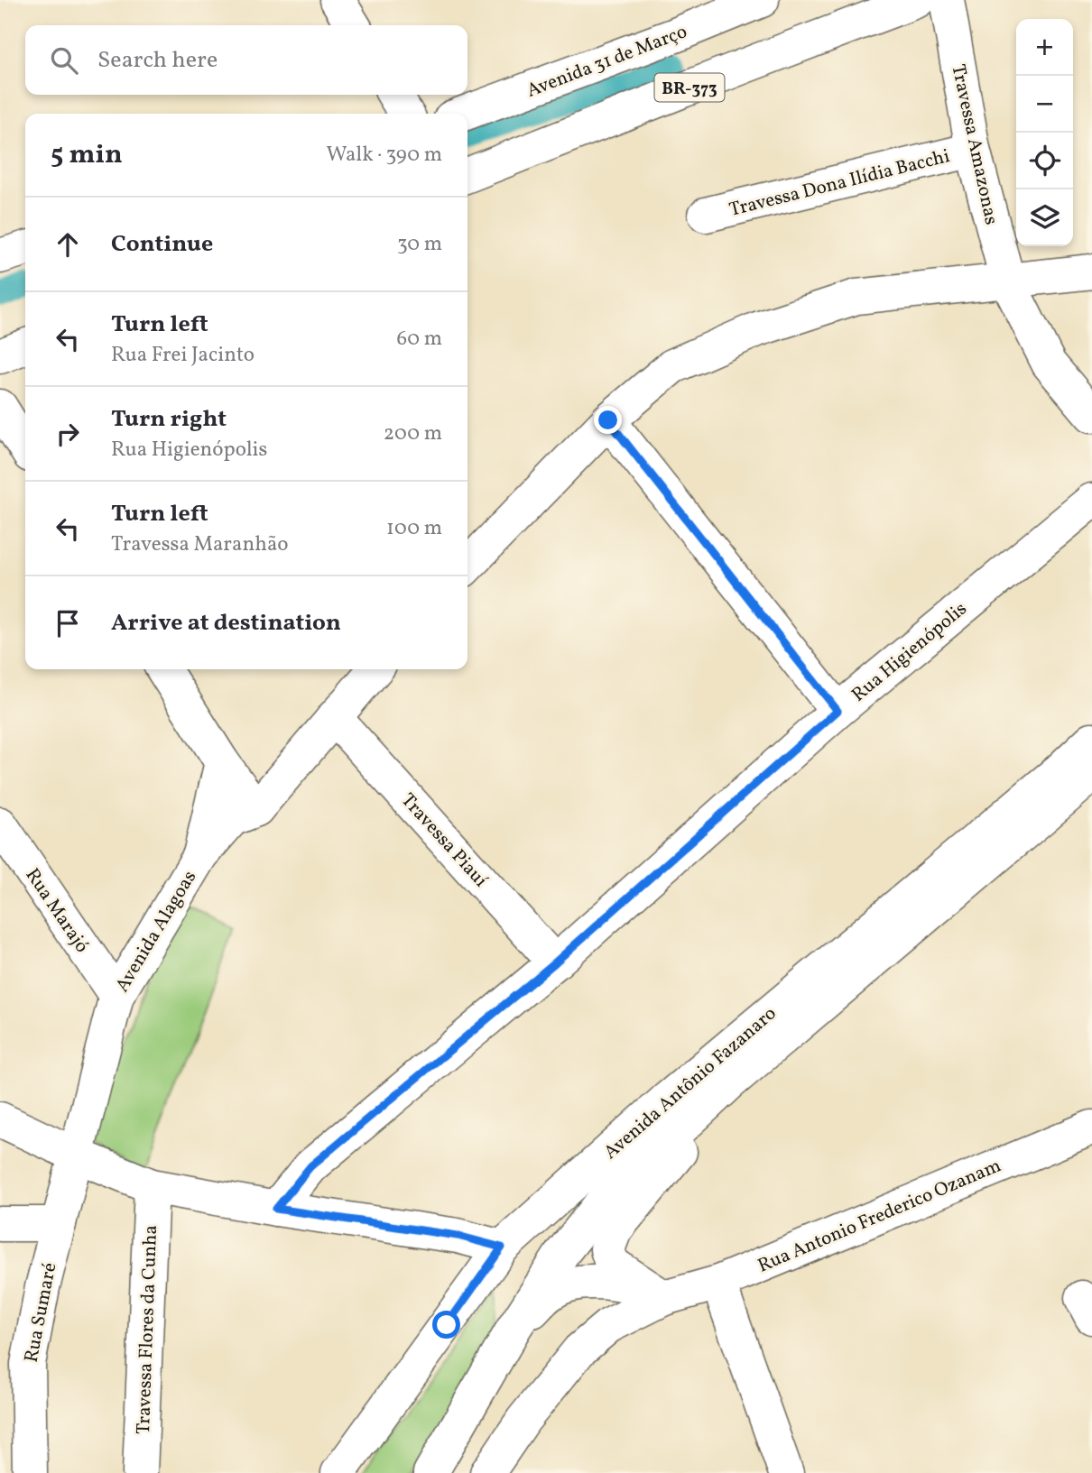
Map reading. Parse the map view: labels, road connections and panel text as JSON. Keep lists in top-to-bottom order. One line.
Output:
{"streets":{"street":["Avenida 31 de Março","BR-373","Travessa Amazonas","Travessa Dona Ilídia Bacchi","Rua Higienópolis","Travessa Piauí","Rua Marajó","Avenida Alagoas","Avenida Antônio Fazanaro","Rua Antonio Frederico Ozanam","Rua Sumaré","Travessa Flores da Cunha"]},"crossings":[["Travessa Amazonas","Travessa Dona Ilídia Bacchi"],["Rua Higienópolis","Travessa Piauí"],["Rua Marajó","Avenida Alagoas"],["Avenida Alagoas","Rua Sumaré"]],"page":{"map_buttons":["+","−"],"search":"Search here","heading":["5 min","Walk · 390 m"],"list":[["Continue","30 m"],["Turn left","Rua Frei Jacinto","60 m"],["Turn right","Rua Higienópolis","200 m"],["Turn left","Travessa Maranhão","100 m"],"Arrive at destination"]}}
